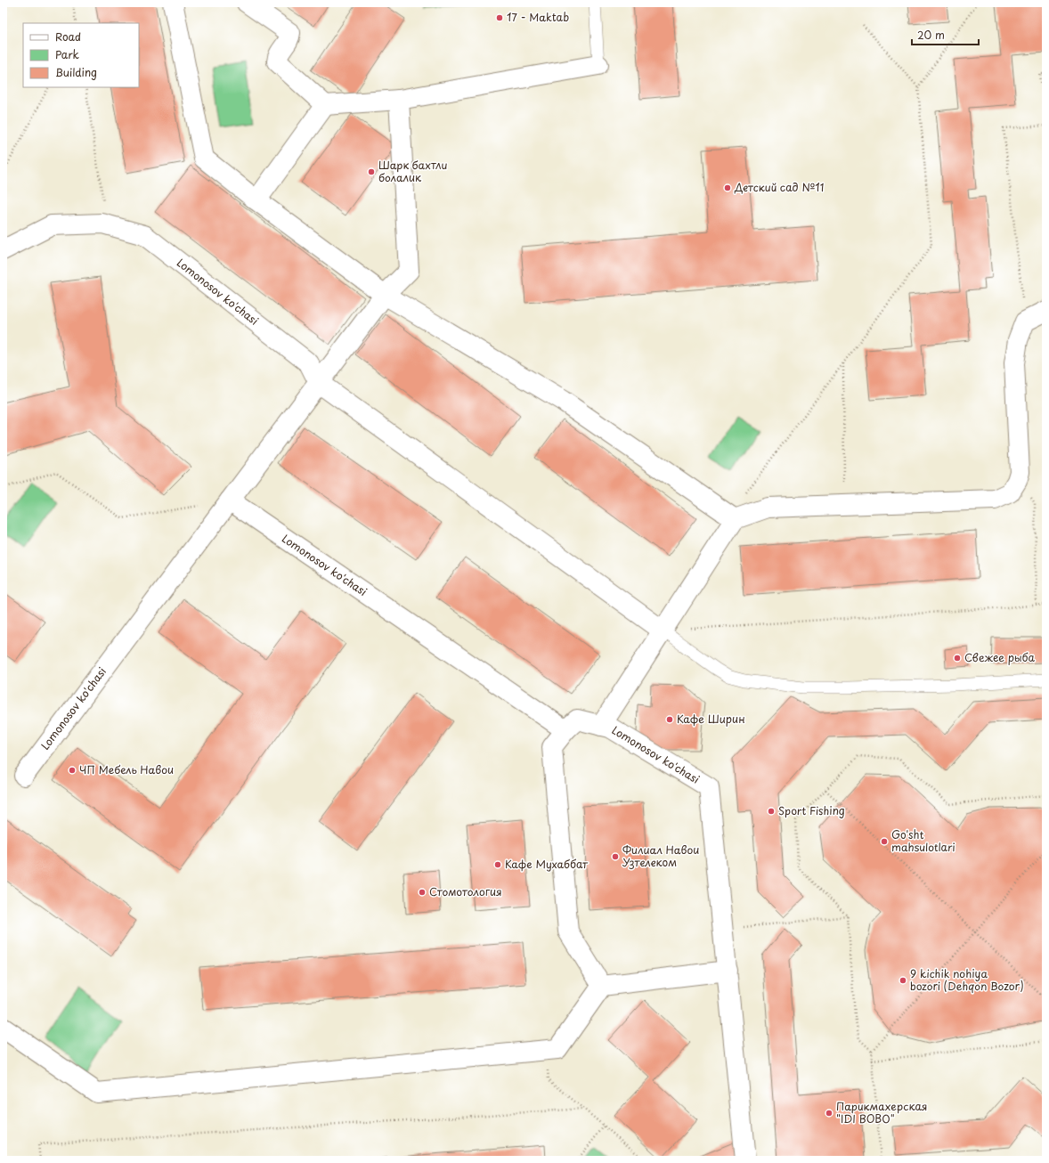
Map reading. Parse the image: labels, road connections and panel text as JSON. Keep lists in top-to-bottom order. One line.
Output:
{"streets":{"street":["Lomonosov ko'chasi"]},"places":["17 - Maktab","Шарк бахтли болалик","Детский сад №11","Свежее рыба","Кафе Ширин","ЧП Мебель Навои","Sport Fishing","Go'sht mahsulotlari","Филиал Навои Узтелеком","Кафе Мухаббат","Стомотология","9 kichik nohiya bozori (Dehqon Bozor)","Парикмахерская \"IDI BOBO\""],"legend":["Road","Park","Building"],"scale_bar":"20 m"}
